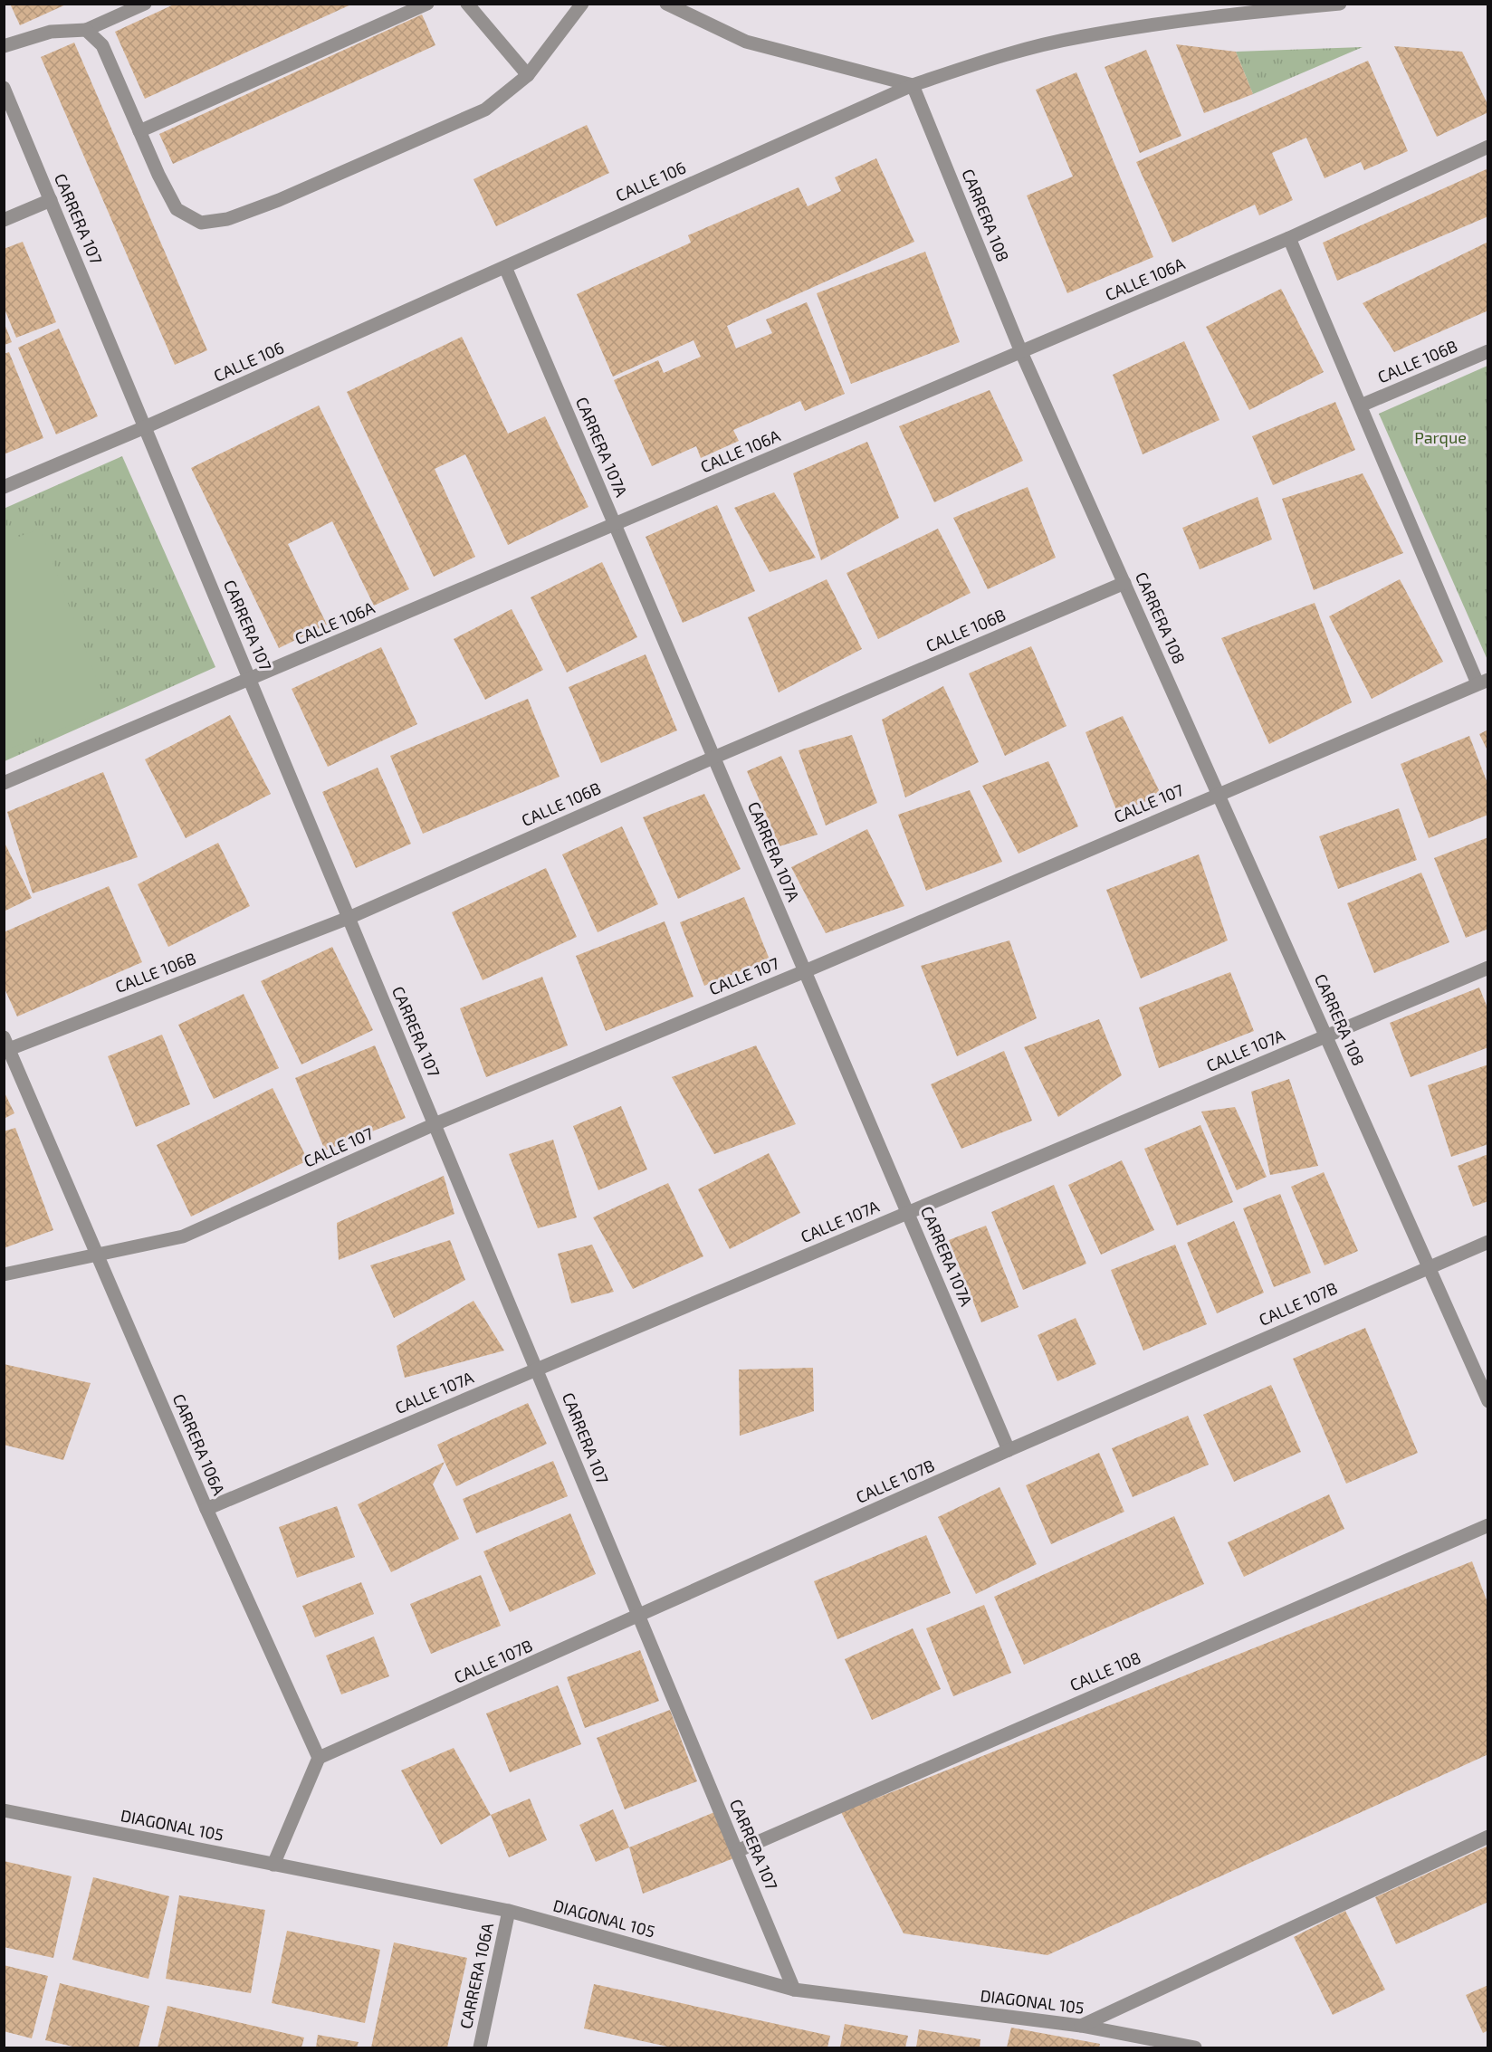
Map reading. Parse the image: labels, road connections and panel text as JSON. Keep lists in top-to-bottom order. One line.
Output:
{"streets":{"street":["CALLE 106","CARRERA 108","CARRERA 107","CALLE 106A","CALLE 106B","CARRERA 107A","CALLE 107","CALLE 107A","CALLE 107B","CARRERA 106A","CALLE 108","DIAGONAL 105"]},"crossings":[["CALLE 106","CARRERA 108"],["CALLE 106","CARRERA 107"],["CALLE 106","CARRERA 107A"],["CARRERA 108","CALLE 106A"],["CARRERA 108","CALLE 106B"],["CARRERA 108","CALLE 107"],["CARRERA 108","CALLE 107A"],["CARRERA 108","CALLE 107B"],["CARRERA 107","CALLE 106A"],["CARRERA 107","CALLE 106B"],["CARRERA 107","CALLE 107"],["CARRERA 107","CALLE 107A"],["CARRERA 107","CALLE 107B"],["CARRERA 107","CALLE 108"],["CARRERA 107","DIAGONAL 105"],["CALLE 106A","CARRERA 107A"],["CALLE 106B","CARRERA 107A"],["CALLE 106B","CARRERA 106A"],["CARRERA 107A","CALLE 107"],["CARRERA 107A","CALLE 107A"],["CARRERA 107A","CALLE 107B"],["CALLE 107","CARRERA 106A"],["CALLE 107A","CARRERA 106A"],["CALLE 107B","CARRERA 106A"],["CARRERA 106A","DIAGONAL 105"]],"parks":["Parque"]}
